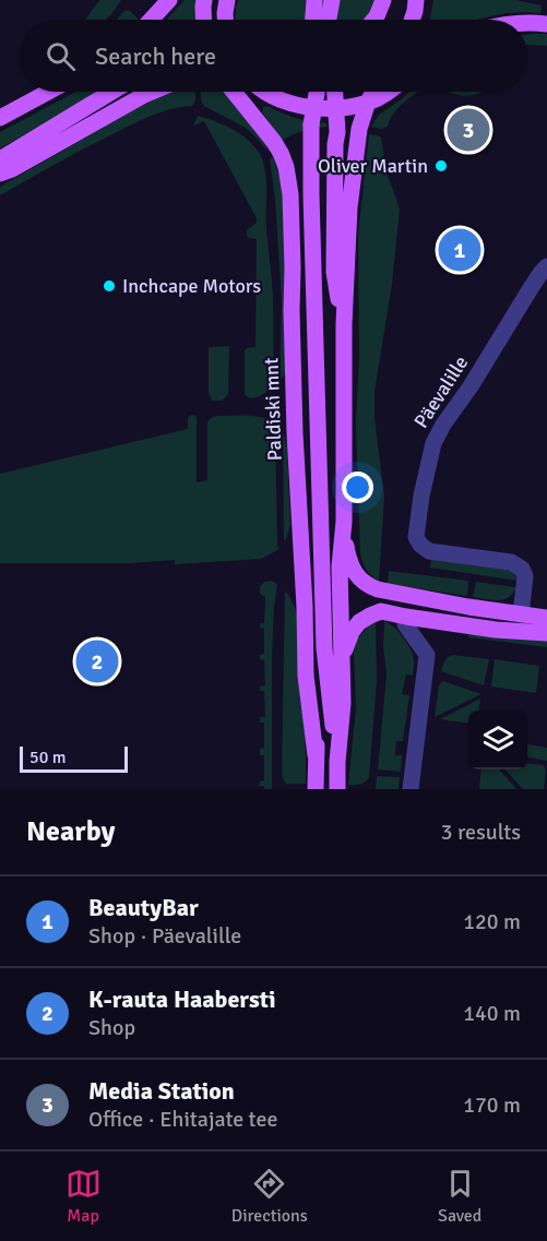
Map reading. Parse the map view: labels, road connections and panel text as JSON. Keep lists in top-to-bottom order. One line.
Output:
{"streets":{"main road":["Paldiski mnt"],"street":["Päevalille"]},"places":["Oliver Martin","Inchcape Motors"],"scale_bar":"50 m","page":{"search":"Search here","pins":["3","1","2"],"scale":"50 m","heading":["Nearby","3 results"],"list":[{"mark":"1","name":"BeautyBar","note":"Shop · Päevalille","value":"120 m"},{"mark":"2","name":"K-rauta Haabersti","note":"Shop","value":"140 m"},{"mark":"3","name":"Media Station","note":"Office · Ehitajate tee","value":"170 m"}],"nav":["Map","Directions","Saved"]}}
